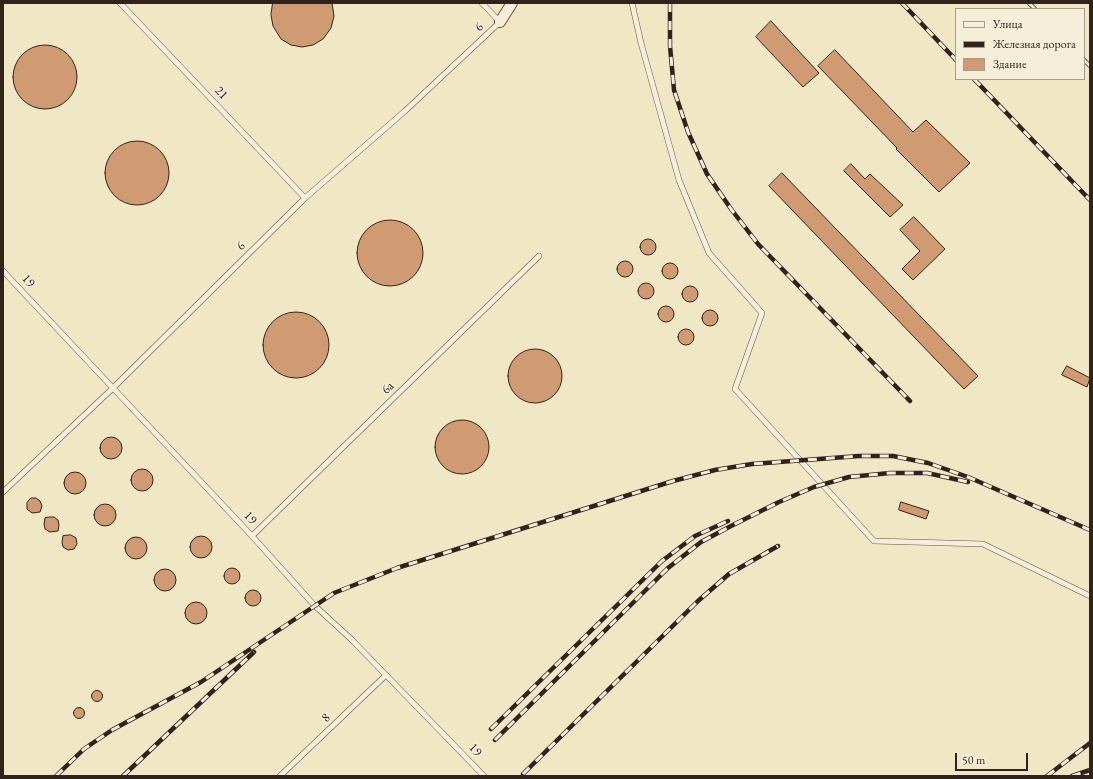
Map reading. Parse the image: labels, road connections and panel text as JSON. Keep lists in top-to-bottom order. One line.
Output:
{"streets":{"lane":["6","21","19","6a","8"]},"crossings":[["6","21"],["6","19"],["19","6a"],["19","8"]],"legend":["Улица","Железная дорога","Здание"],"scale_bar":"50 m"}
